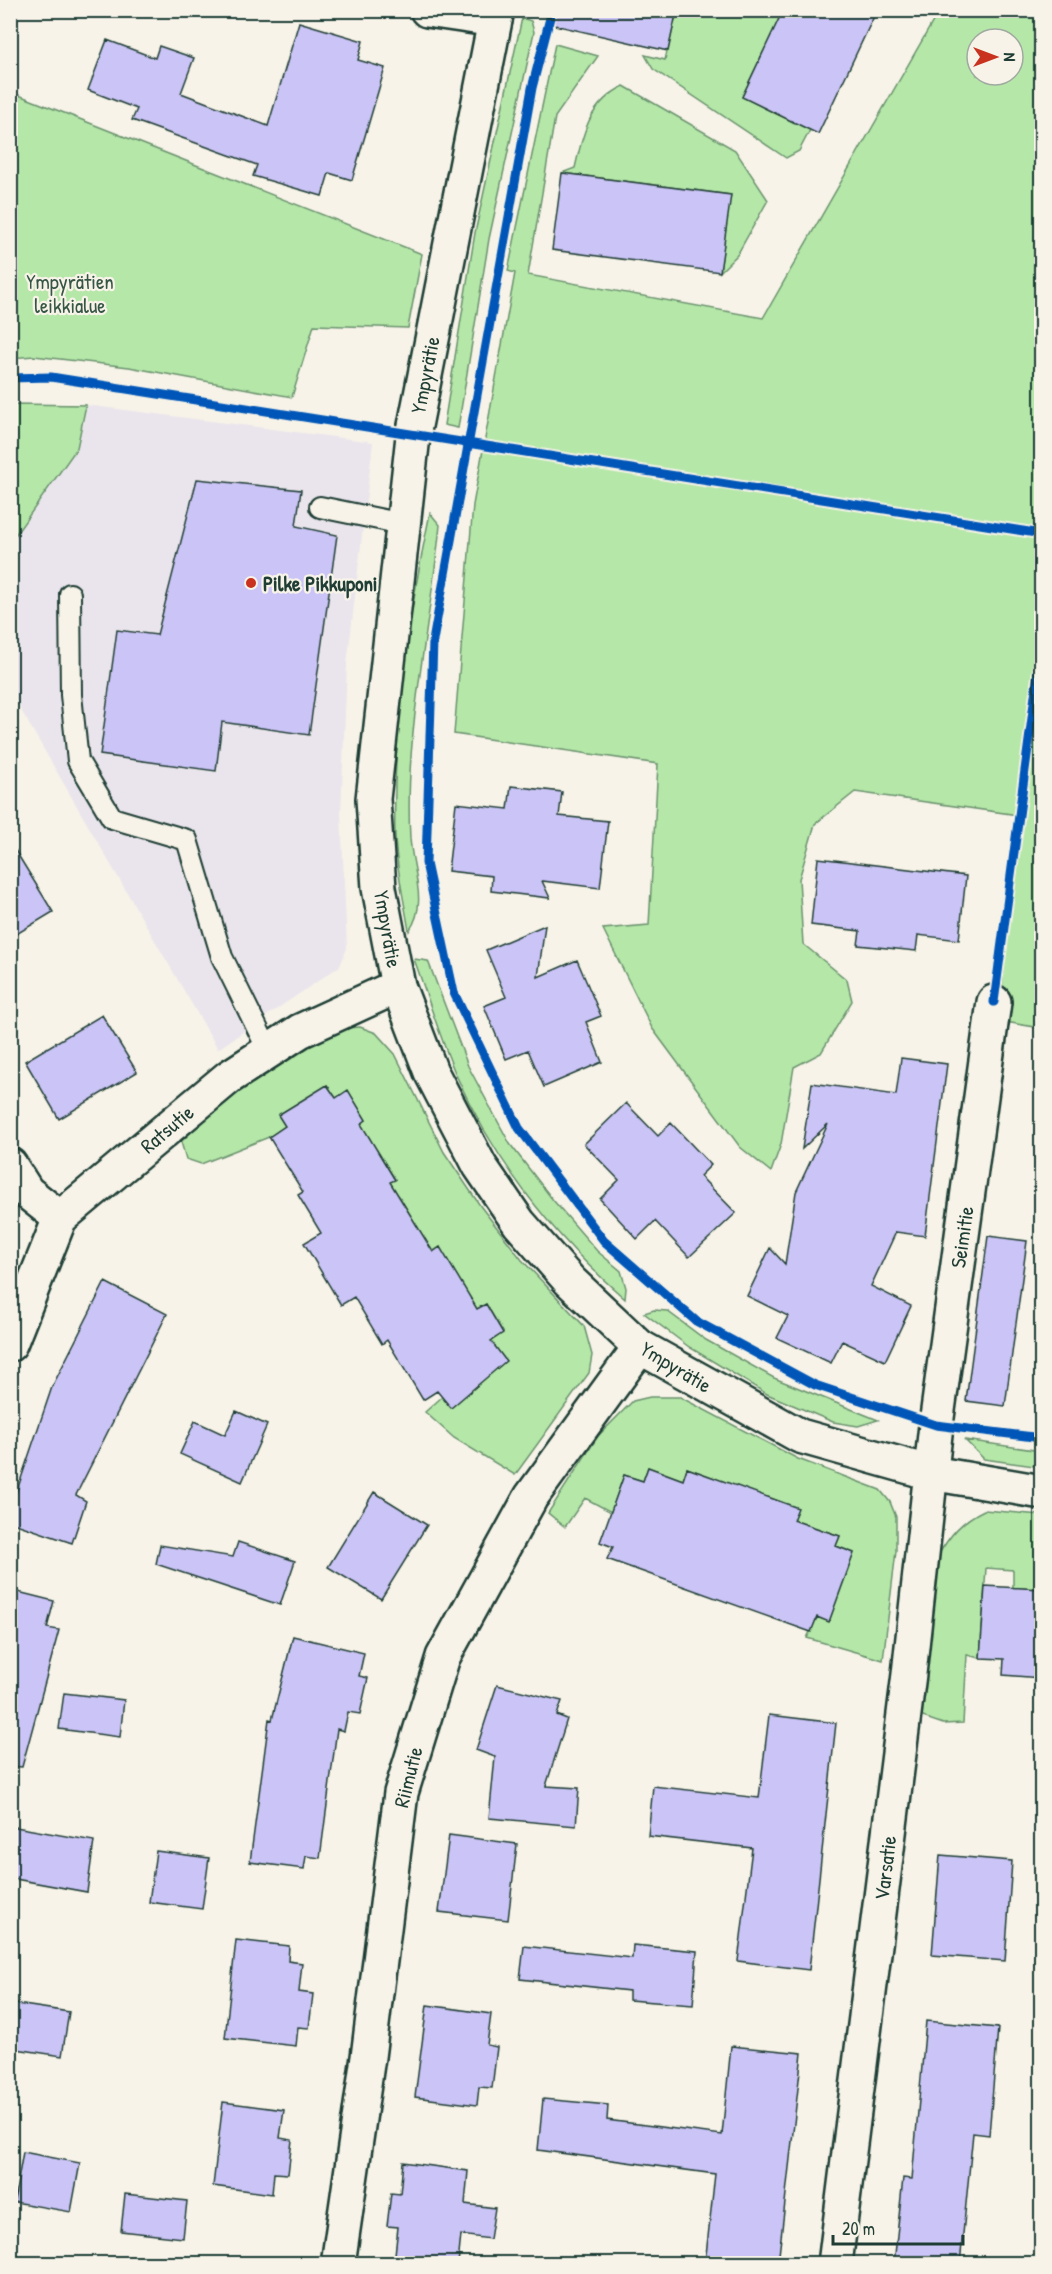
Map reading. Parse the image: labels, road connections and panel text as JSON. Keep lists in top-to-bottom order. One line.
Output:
{"streets":{"street":["Ympyrätie","Ratsutie","Seimitie","Riimutie","Varsatie"]},"crossings":[["Ympyrätie","Ratsutie"],["Ympyrätie","Seimitie"],["Ympyrätie","Riimutie"],["Ympyrätie","Varsatie"],["Seimitie","Varsatie"]],"parks":["Ympyrätien leikkialue"],"places":["Pilke Pikkuponi"],"scale_bar":"20 m","north":"right"}
